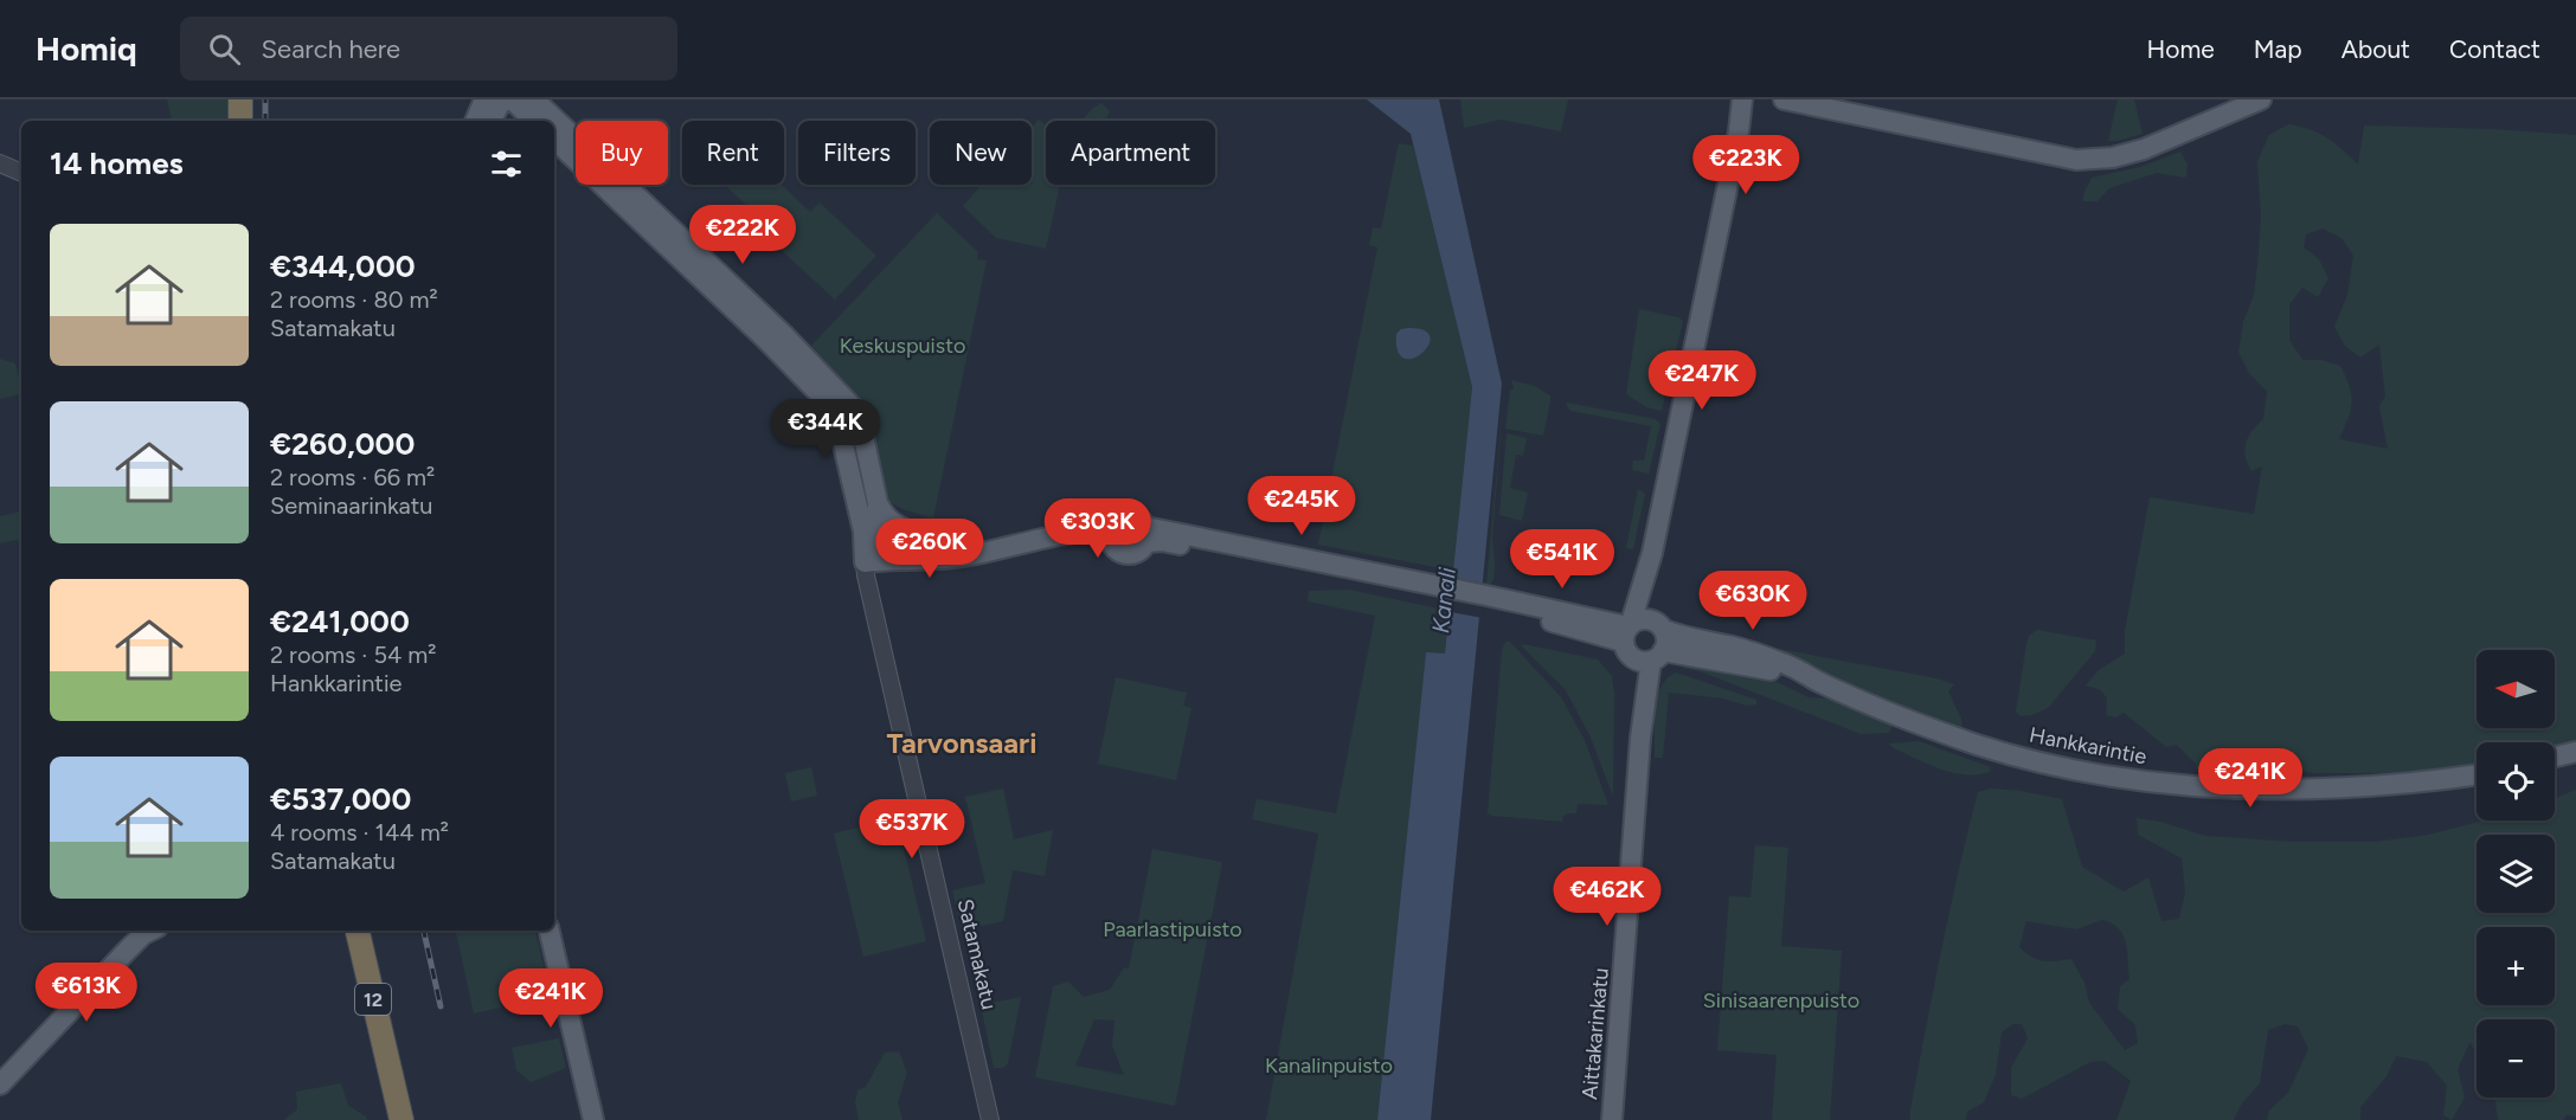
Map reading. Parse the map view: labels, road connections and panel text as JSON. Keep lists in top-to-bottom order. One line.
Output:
{"streets":{"highway":["12"],"main road":["Hankkarintie","Satamakatu","Aittakarinkatu"]},"crossings":[["Hankkarintie","Aittakarinkatu"]],"districts":["Tarvonsaari"],"water":["Kanali"],"parks":["Keskuspuisto","Paarlastipuisto","Sinisaarenpuisto","Kanalinpuisto"],"north":"left","page":{"header":"Homiq","search":"Search here","nav":["Home","Map","About","Contact"],"chip":["Buy","Rent","Filters","New","Apartment"],"heading":"14 homes","price":["€223K","€222K","€247K","€344K","€245K","€303K","€260K","€541K","€630K","€241K","€537K","€462K","€613K","€241K"],"list":[{"name":"€344,000","note":"2 rooms · 80 m² · Satamakatu"},{"name":"€260,000","note":"2 rooms · 66 m² · Seminaarinkatu"},{"name":"€241,000","note":"2 rooms · 54 m² · Hankkarintie"},{"name":"€537,000","note":"4 rooms · 144 m² · Satamakatu"}],"map_buttons":["+","−"]}}
